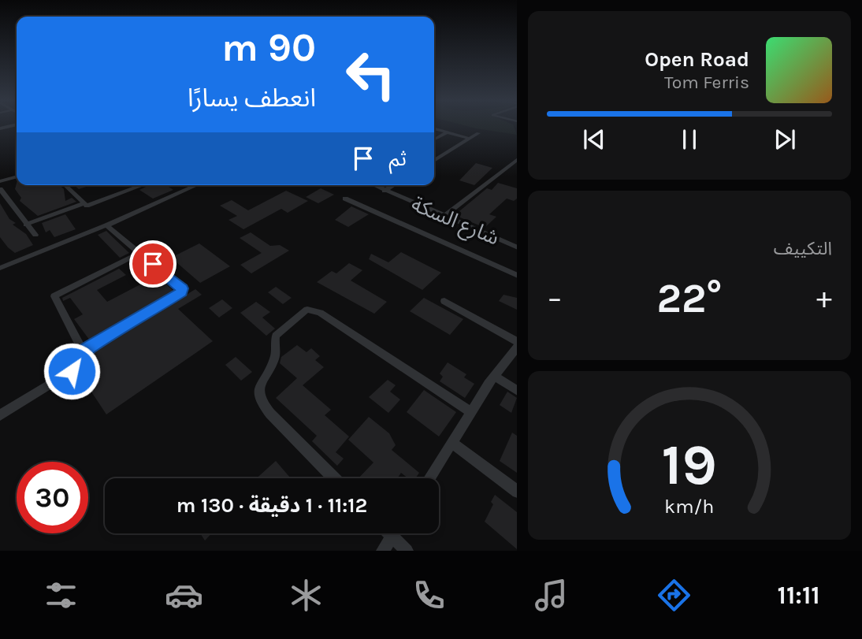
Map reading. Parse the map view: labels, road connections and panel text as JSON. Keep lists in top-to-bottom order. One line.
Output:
{"streets":{"street":["شارع السكة"]},"page":{"turn":["90 m","انعطف يسارًا"],"song":["Open Road","Tom Ferris"],"then":"ثم","tile":"التكييف","heat":["−","22°","+"],"limit":"30","trip":"11:12 · 1 دقيقة · 130 m","tabs":"11:11","gauge":["19","km/h"]}}
